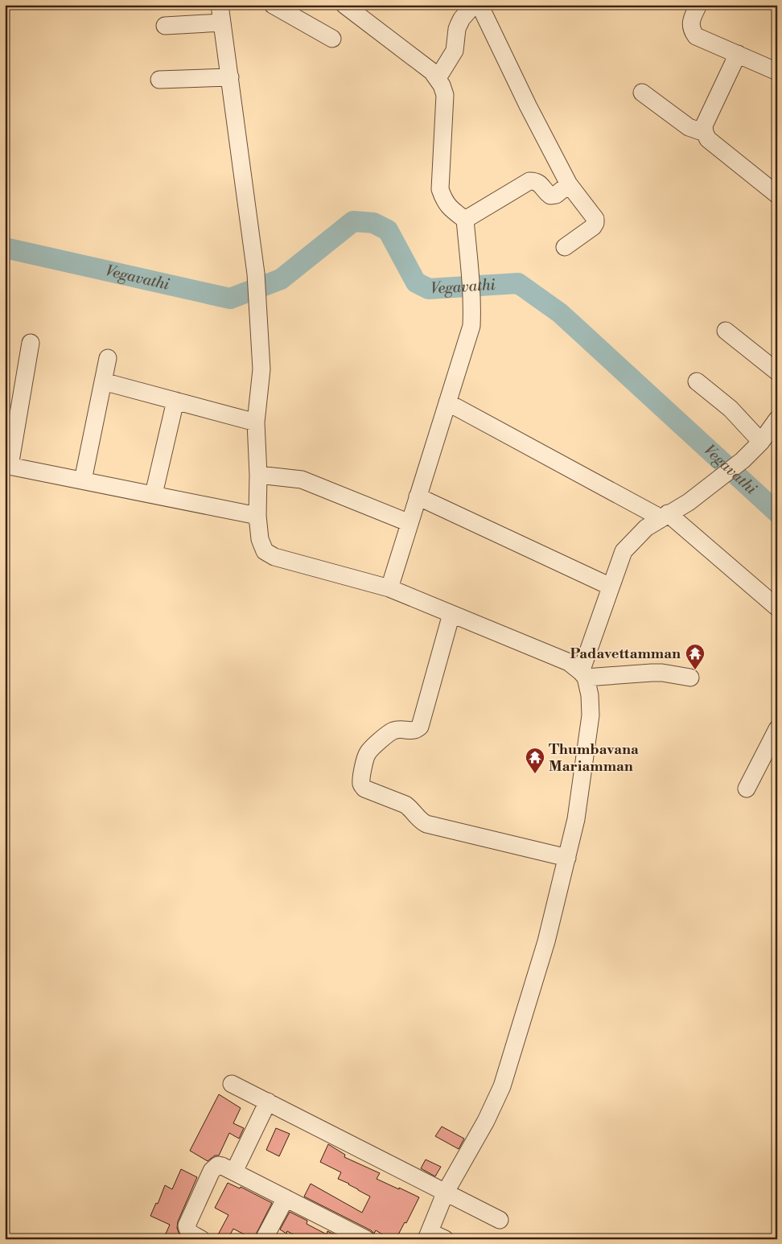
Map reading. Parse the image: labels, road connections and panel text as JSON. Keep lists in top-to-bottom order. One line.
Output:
{"water":["Vegavathi"],"places":{"temple":["Padavettamman","Thumbavana Mariamman"]}}
